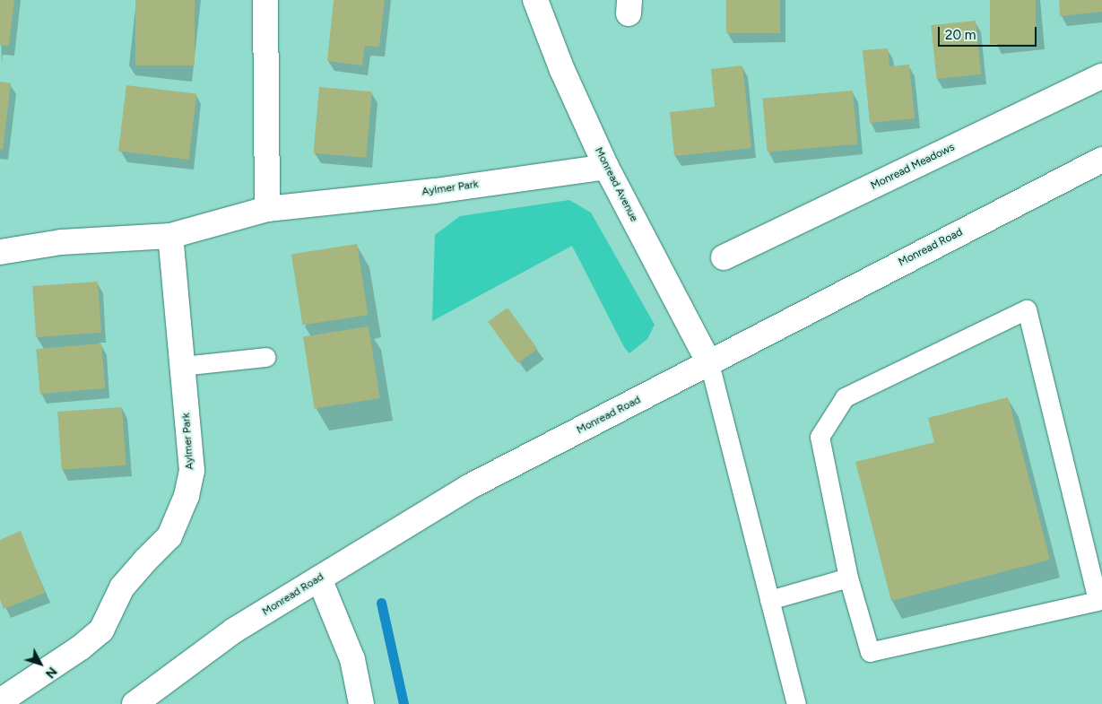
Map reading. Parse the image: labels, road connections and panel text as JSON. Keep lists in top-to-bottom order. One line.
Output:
{"streets":{"street":["Monread Meadows","Monread Avenue","Aylmer Park","Monread Road"]},"crossings":[["Monread Avenue","Aylmer Park"],["Monread Avenue","Monread Road"]],"scale_bar":"20 m","north":"bottom right"}
